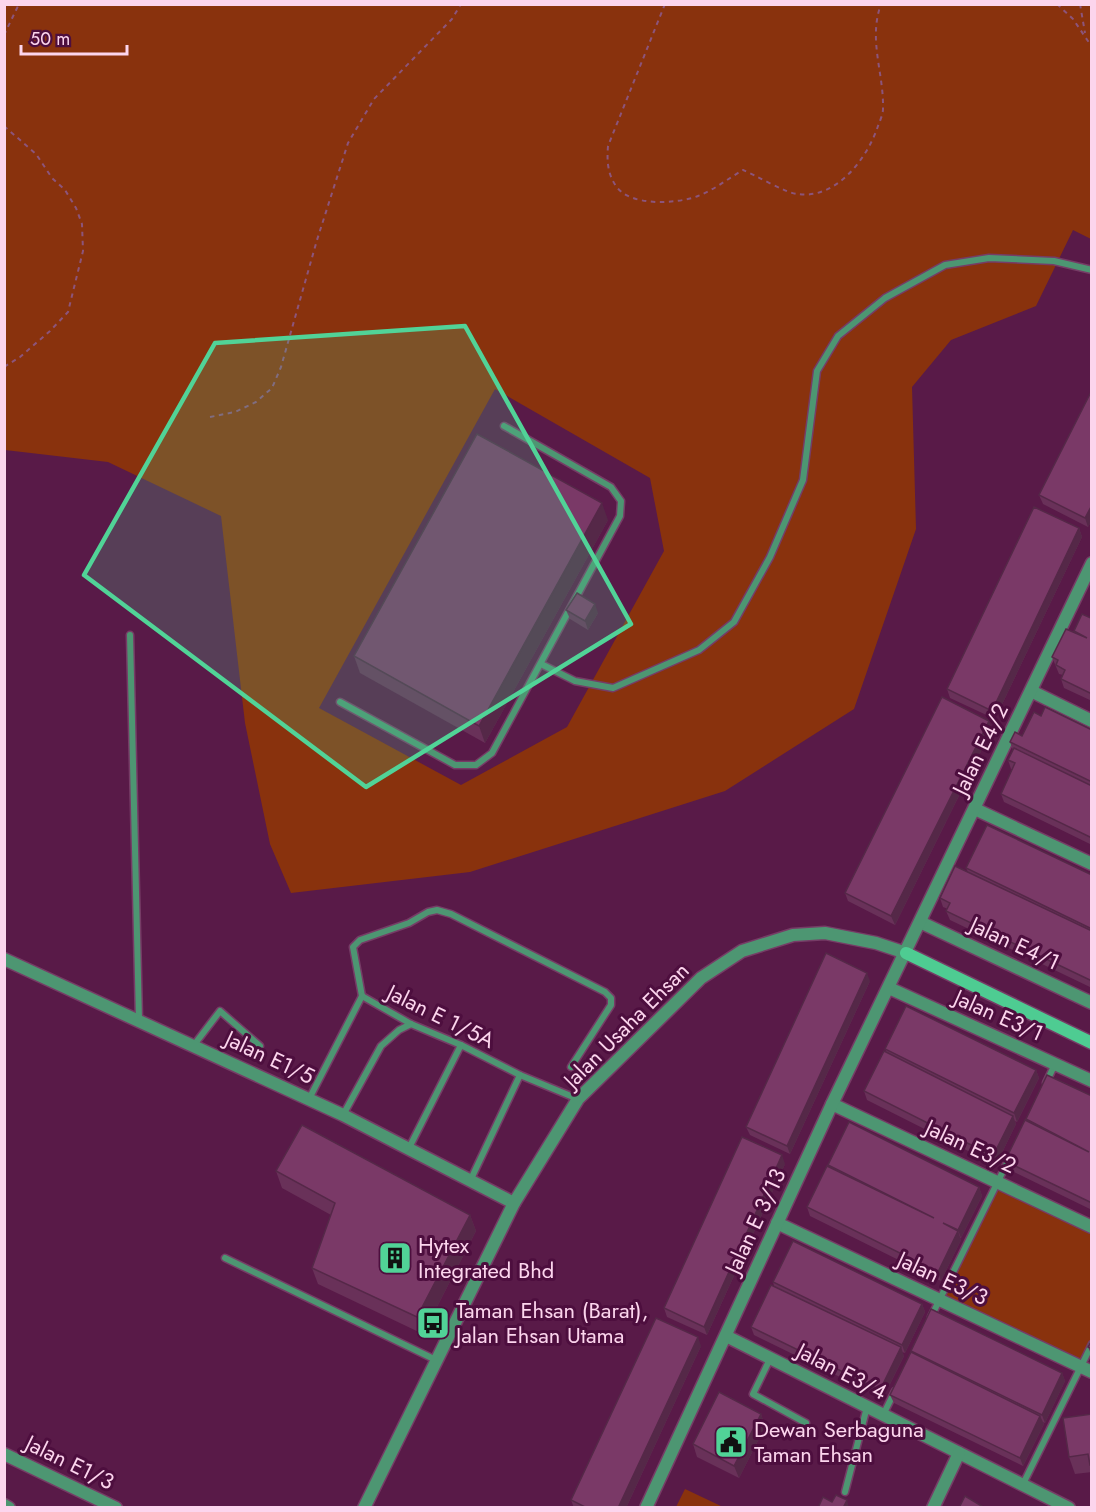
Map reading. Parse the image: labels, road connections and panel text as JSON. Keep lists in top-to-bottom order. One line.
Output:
{"streets":{"street":["Jalan E4/2","Jalan E4/1","Jalan E3/1","Jalan Usaha Ehsan","Jalan E1/5","Jalan E3/2","Jalan E 3/13","Jalan E3/3","Jalan E3/4","Jalan E1/3"],"lane":["Jalan E 1/5A"]},"crossings":[["Jalan E4/2","Jalan E4/1"],["Jalan E4/2","Jalan Usaha Ehsan"],["Jalan E4/2","Jalan E 3/13"],["Jalan E3/1","Jalan E 3/13"],["Jalan E 1/5A","Jalan Usaha Ehsan"],["Jalan E 1/5A","Jalan E1/5"],["Jalan Usaha Ehsan","Jalan E1/5"],["Jalan Usaha Ehsan","Jalan E 3/13"],["Jalan E3/2","Jalan E 3/13"],["Jalan E 3/13","Jalan E3/3"],["Jalan E 3/13","Jalan E3/4"]],"places":{"building":["Hytex Integrated Bhd"],"bus stop":["Taman Ehsan (Barat), Jalan Ehsan Utama"],"public building":["Dewan Serbaguna Taman Ehsan"]},"scale_bar":"50 m"}
